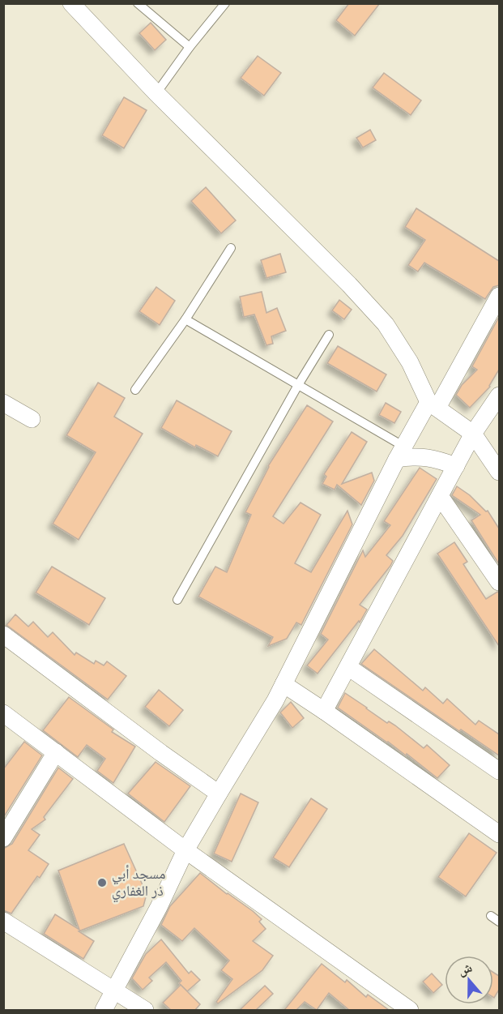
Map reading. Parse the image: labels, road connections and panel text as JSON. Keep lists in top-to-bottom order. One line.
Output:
{"places":["مسجد أبي ذر الغفاري"],"north":"top"}
